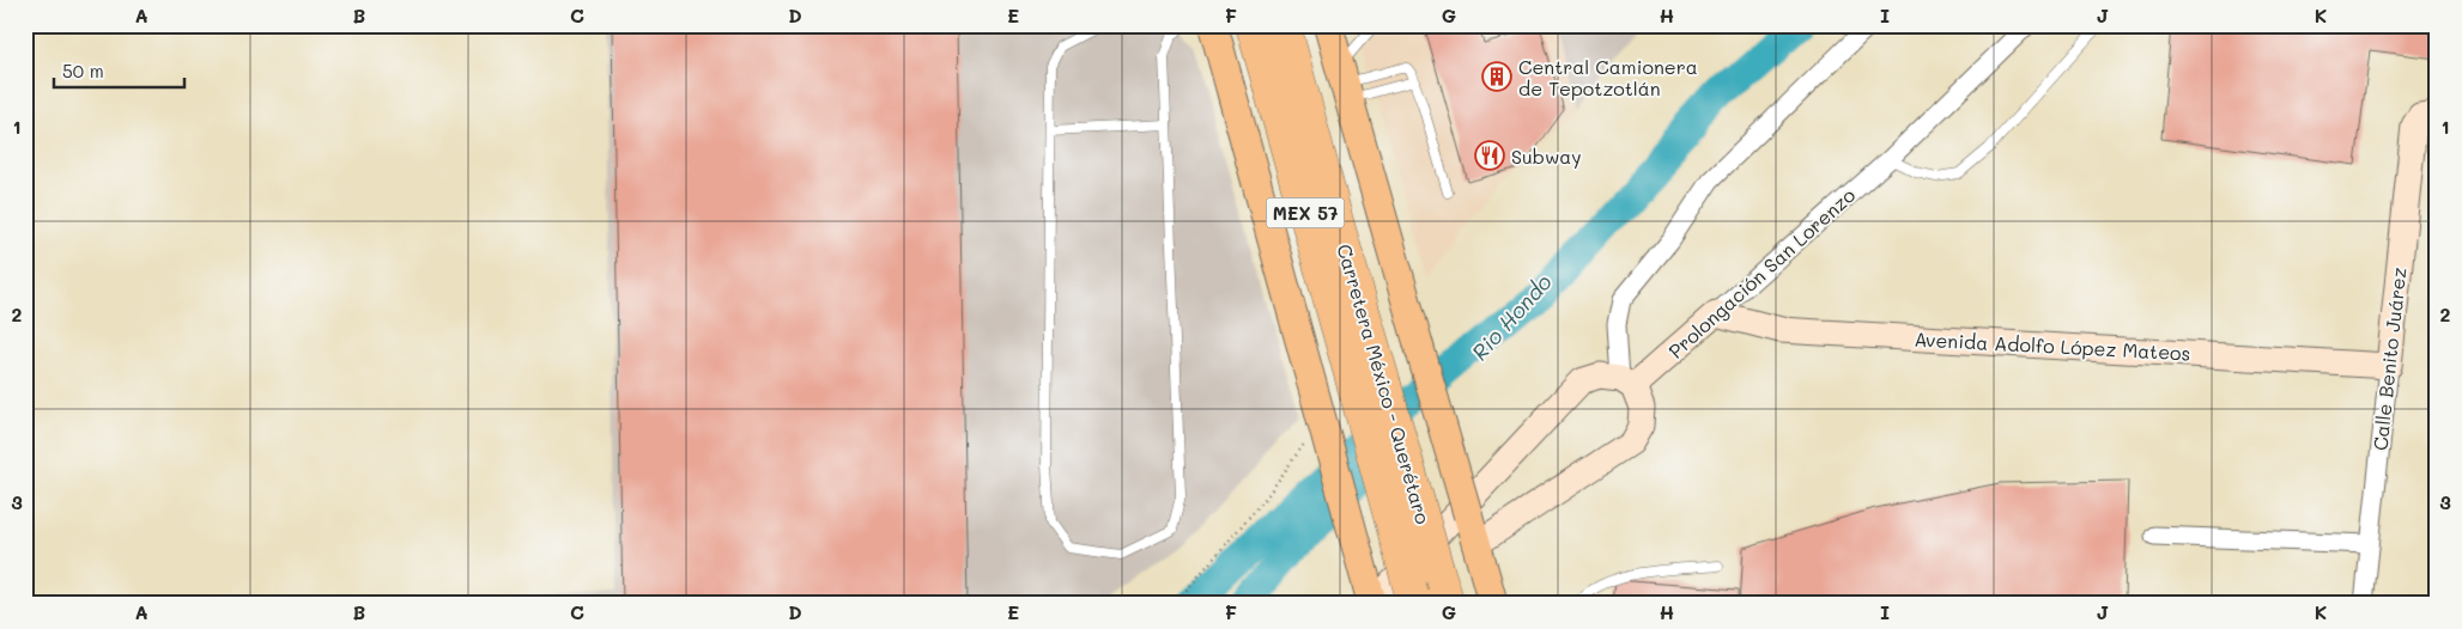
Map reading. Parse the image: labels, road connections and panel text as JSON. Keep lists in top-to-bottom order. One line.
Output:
{"streets":{"highway":["MEX 57","Carretera México - Querétaro"],"main road":["Prolongación San Lorenzo","Avenida Adolfo López Mateos","Calle Benito Juárez"]},"crossings":[["Prolongación San Lorenzo","Avenida Adolfo López Mateos"],["Avenida Adolfo López Mateos","Calle Benito Juárez"]],"water":["Rio Hondo"],"places":{"building":["Central Camionera de Tepotzotlán"],"restaurant":["Subway"]},"scale_bar":"50 m","grid":{"columns":["A","B","C","D","E","F","G","H","I","J","K"],"rows":["1","2","3"]}}
